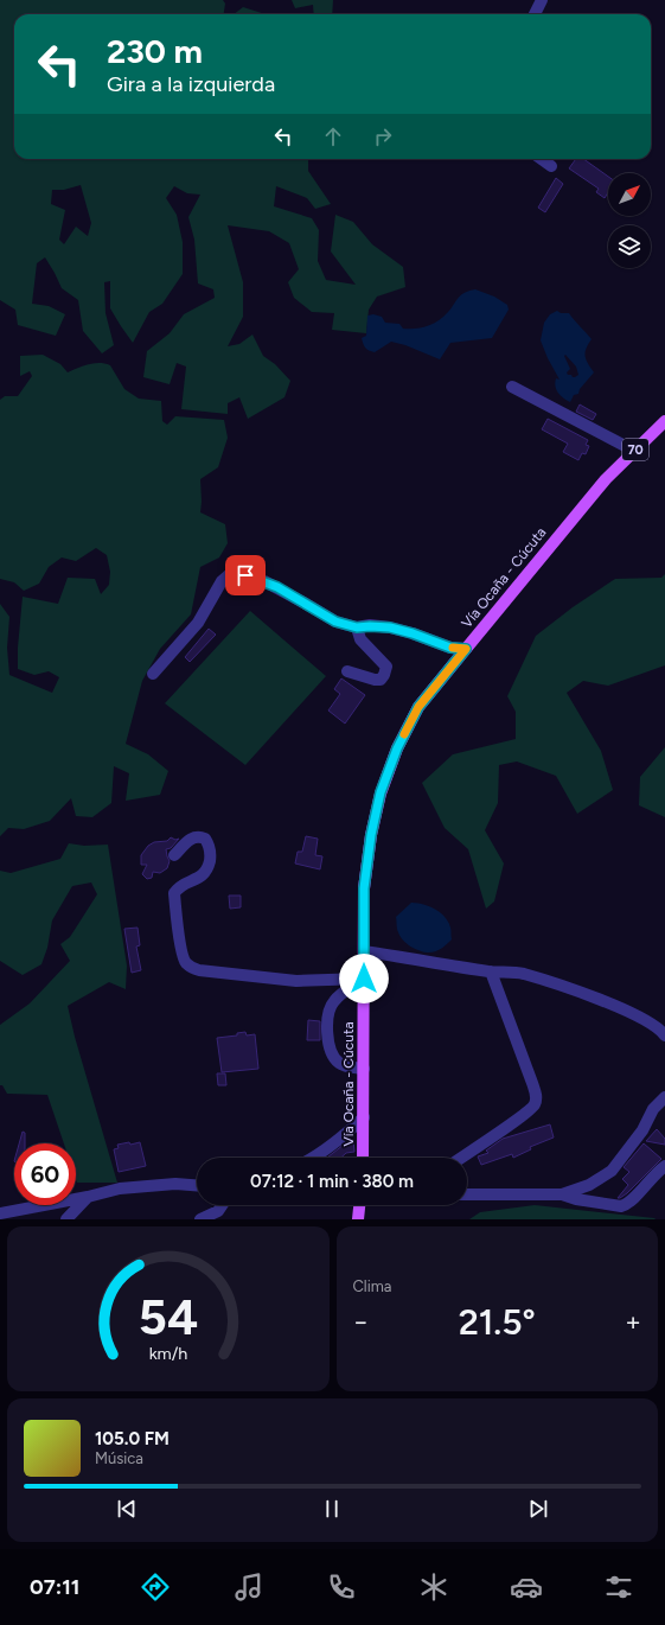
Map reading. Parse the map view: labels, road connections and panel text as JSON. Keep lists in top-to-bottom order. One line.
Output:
{"streets":{"main road":["70","Vía Ocaña - Cúcuta"]},"north":"top right","page":{"turn":["230 m","Gira a la izquierda"],"limit":"60","trip":"07:12 · 1 min · 380 m","tile":"Clima","heat":["−","21.5°","+"],"song":["105.0 FM","Música"],"tabs":"07:11","gauge":["54","km/h"]}}
